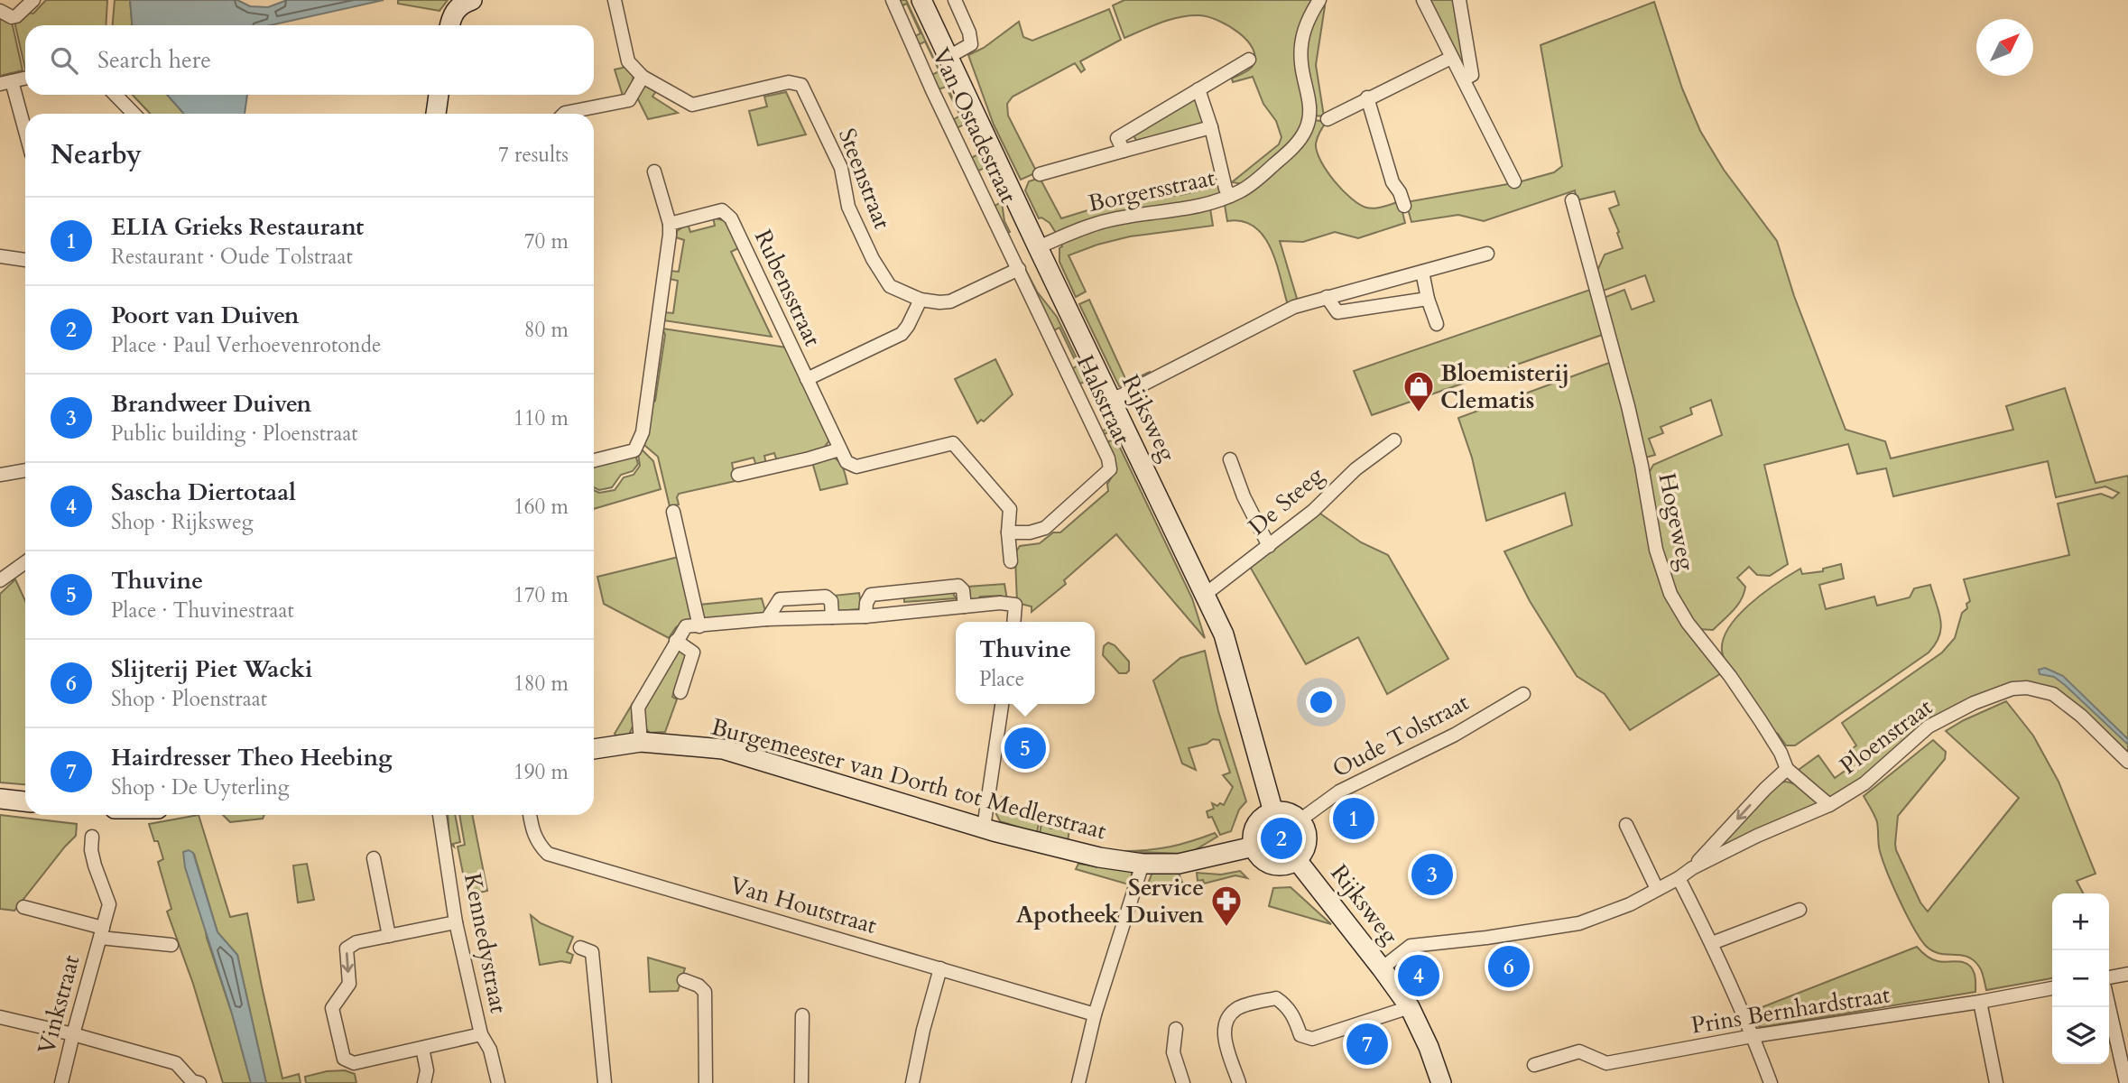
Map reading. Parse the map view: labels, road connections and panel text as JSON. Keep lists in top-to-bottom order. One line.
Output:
{"streets":{"street":["Van Ostadestraat","Steenstraat","Borgersstraat","Rubensstraat","Halsstraat","Rijksweg","De Steeg","Hogeweg","Oude Tolstraat","Ploenstraat","Burgemeester van Dorth tot Medlerstraat","Van Houtstraat","Kennedystraat","Vinkstraat","Prins Bernhardstraat"]},"crossings":[["Van Ostadestraat","Steenstraat"],["Van Ostadestraat","Halsstraat"],["Steenstraat","Halsstraat"],["Borgersstraat","Rijksweg"],["Rijksweg","De Steeg"],["Rijksweg","Oude Tolstraat"],["Rijksweg","Ploenstraat"],["Rijksweg","Burgemeester van Dorth tot Medlerstraat"],["Hogeweg","Ploenstraat"],["Oude Tolstraat","Burgemeester van Dorth tot Medlerstraat"]],"places":{"shop":["Bloemisterij Clematis"],"pharmacy":["Service Apotheek Duiven"]},"north":"top right","page":{"search":"Search here","heading":["Nearby","7 results"],"list":[{"mark":"1","name":"ELIA Grieks Restaurant","note":"Restaurant · Oude Tolstraat","value":"70 m"},{"mark":"2","name":"Poort van Duiven","note":"Place · Paul Verhoevenrotonde","value":"80 m"},{"mark":"3","name":"Brandweer Duiven","note":"Public building · Ploenstraat","value":"110 m"},{"mark":"4","name":"Sascha Diertotaal","note":"Shop · Rijksweg","value":"160 m"},{"mark":"5","name":"Thuvine","note":"Place · Thuvinestraat","value":"170 m"},{"mark":"6","name":"Slijterij Piet Wacki","note":"Shop · Ploenstraat","value":"180 m"},{"mark":"7","name":"Hairdresser Theo Heebing","note":"Shop · De Uyterling","value":"190 m"}],"popup":["Thuvine","Place"],"pins":["5","1","2","3","6","4","7"],"map_buttons":["+","−"]}}
